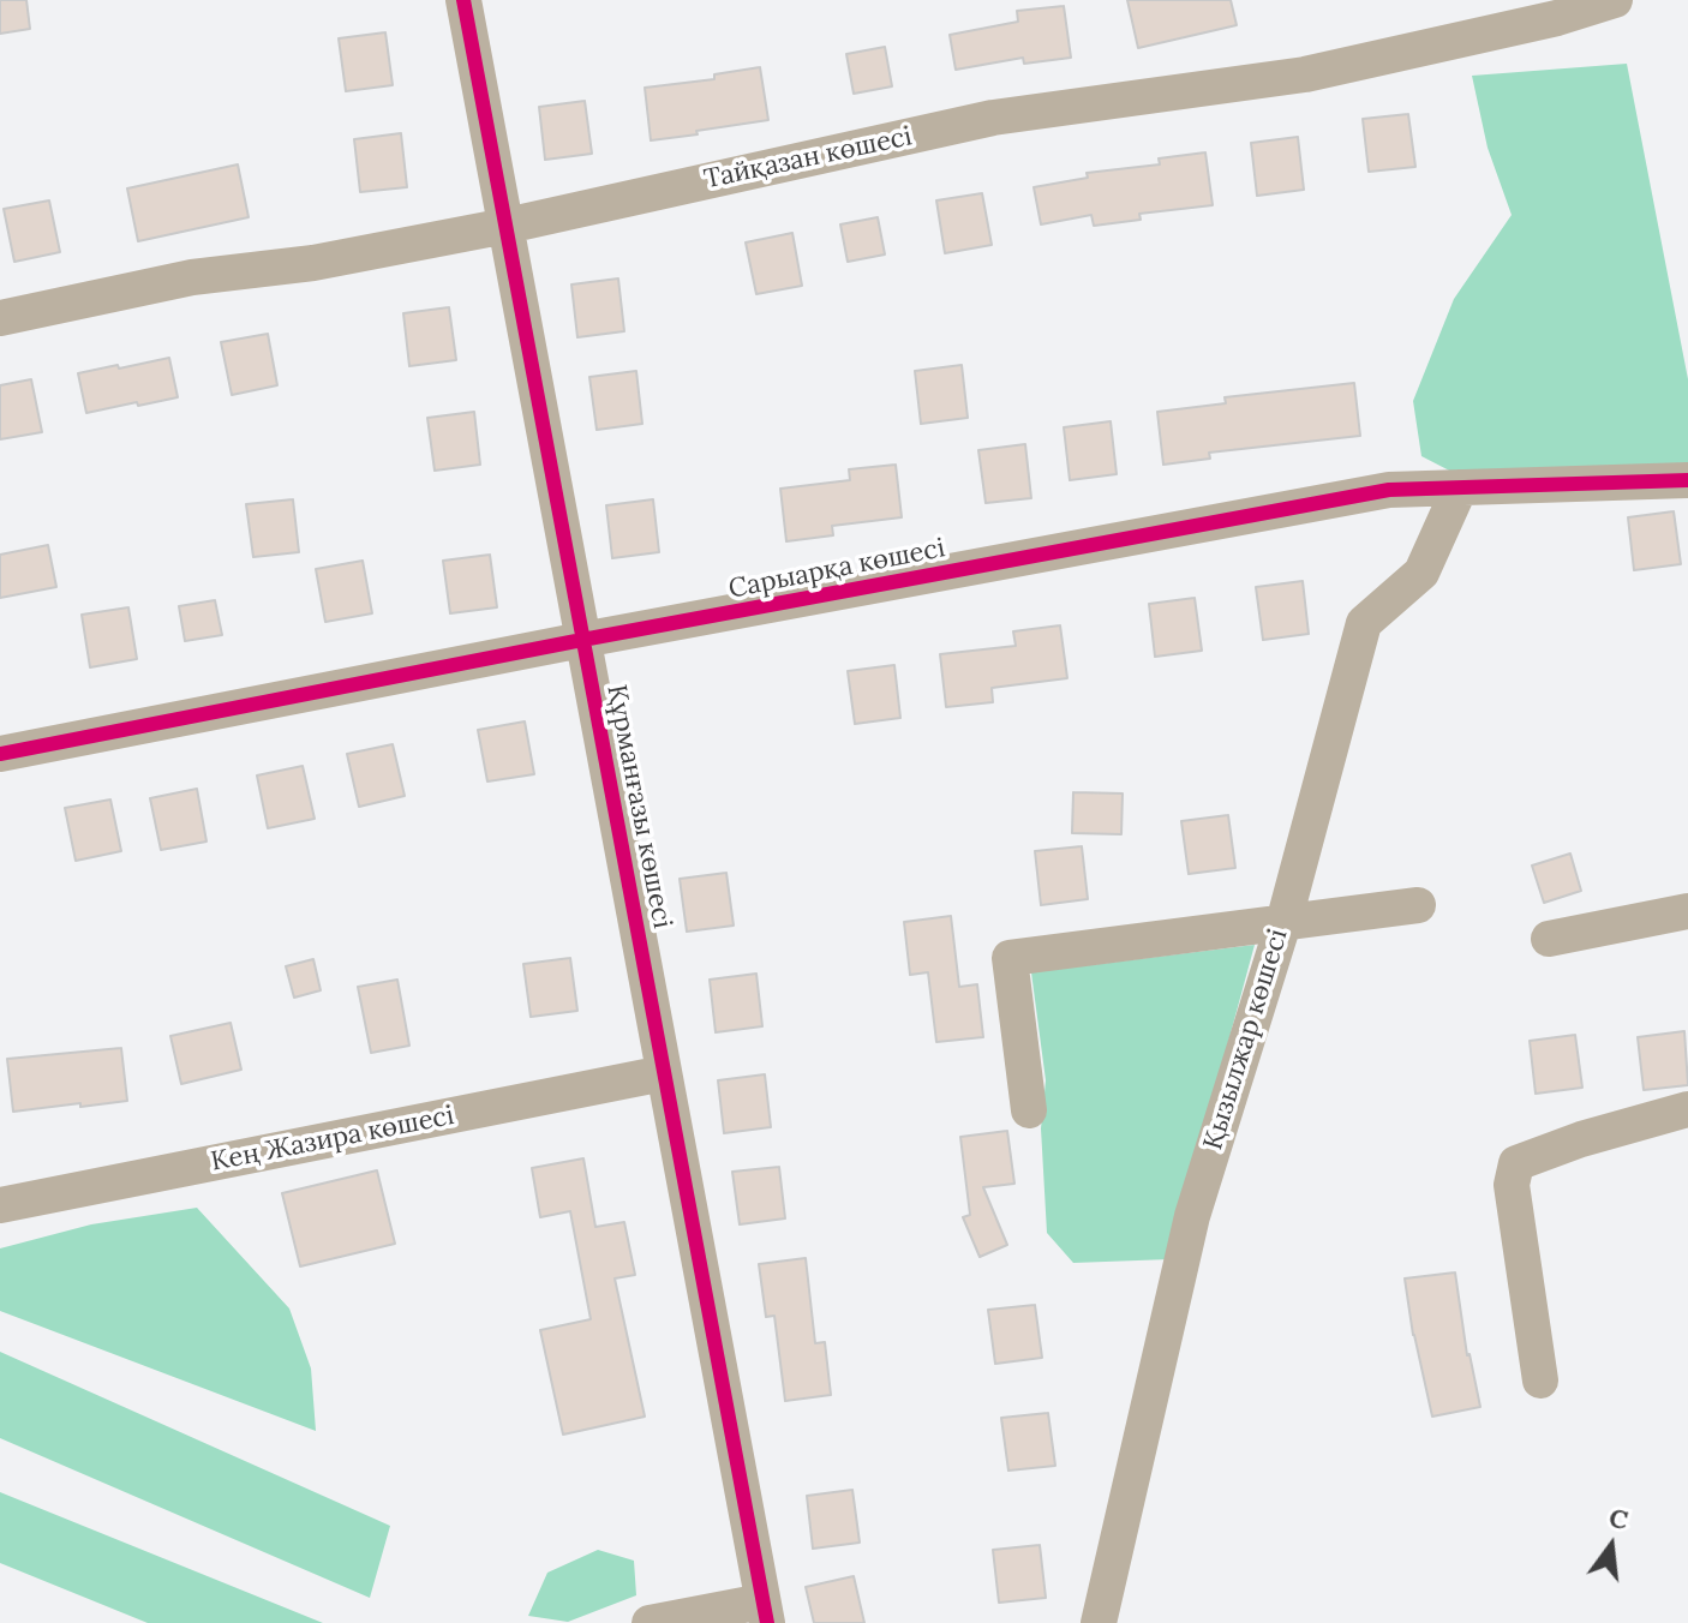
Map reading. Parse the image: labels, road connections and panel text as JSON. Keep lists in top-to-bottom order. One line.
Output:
{"streets":{"street":["Тайқазан көшесі","Сарыарқа көшесі","Құрманғазы көшесі","Қызылжар көшесі","Кең Жазира көшесі"]},"crossings":[["Тайқазан көшесі","Құрманғазы көшесі"],["Сарыарқа көшесі","Құрманғазы көшесі"],["Сарыарқа көшесі","Қызылжар көшесі"],["Құрманғазы көшесі","Кең Жазира көшесі"]],"north":"top"}
